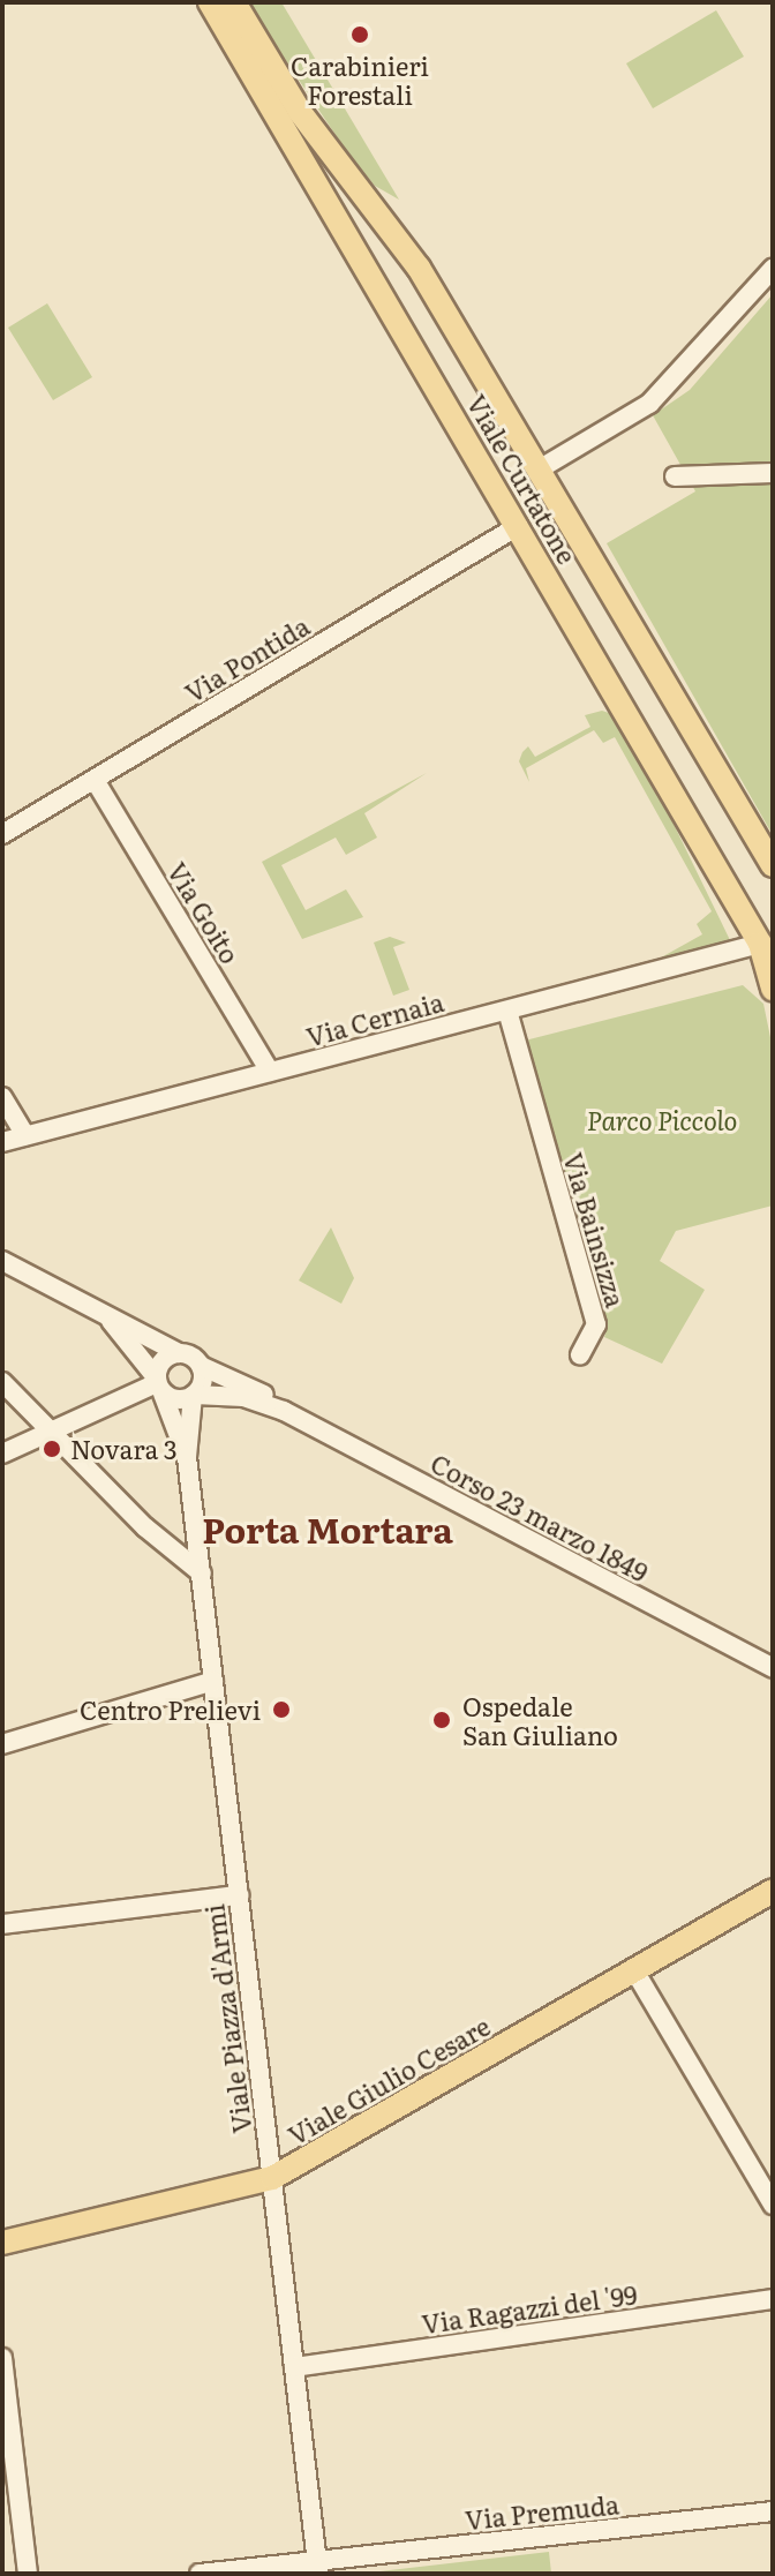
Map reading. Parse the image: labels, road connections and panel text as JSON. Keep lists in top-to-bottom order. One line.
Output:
{"streets":{"main road":["Viale Curtatone","Viale Giulio Cesare"],"street":["Via Pontida","Via Goito","Via Cernaia","Via Bainsizza","Corso 23 marzo 1849","Viale Piazza d'Armi","Via Ragazzi del '99","Via Premuda"]},"crossings":[["Viale Curtatone","Via Pontida"],["Viale Curtatone","Via Cernaia"],["Via Pontida","Via Goito"],["Via Goito","Via Cernaia"],["Via Cernaia","Via Bainsizza"],["Corso 23 marzo 1849","Viale Piazza d'Armi"],["Viale Piazza d'Armi","Viale Giulio Cesare"],["Viale Piazza d'Armi","Via Ragazzi del '99"],["Viale Piazza d'Armi","Via Premuda"]],"districts":["Porta Mortara"],"parks":["Parco Piccolo"],"places":["Carabinieri Forestali","Novara 3","Centro Prelievi","Ospedale San Giuliano"]}
